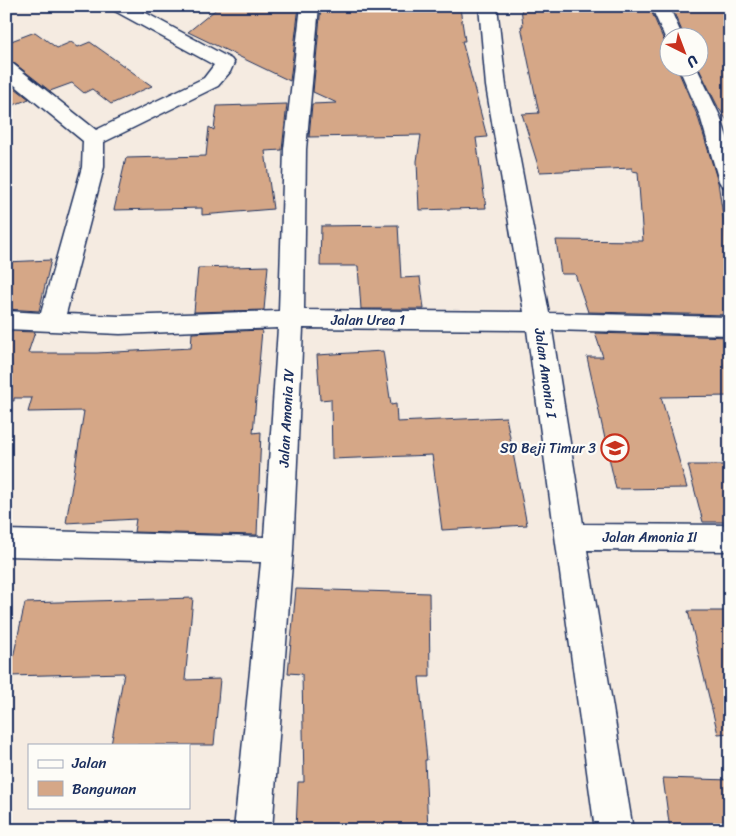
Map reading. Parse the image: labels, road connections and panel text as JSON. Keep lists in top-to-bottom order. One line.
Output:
{"streets":{"street":["Jalan Urea 1","Jalan Amonia I","Jalan Amonia IV","Jalan Amonia II"]},"crossings":[["Jalan Urea 1","Jalan Amonia I"],["Jalan Urea 1","Jalan Amonia IV"],["Jalan Amonia I","Jalan Amonia II"]],"places":{"school or university":["SD Beji Timur 3"]},"legend":["Jalan","Bangunan"],"north":"bottom right"}
